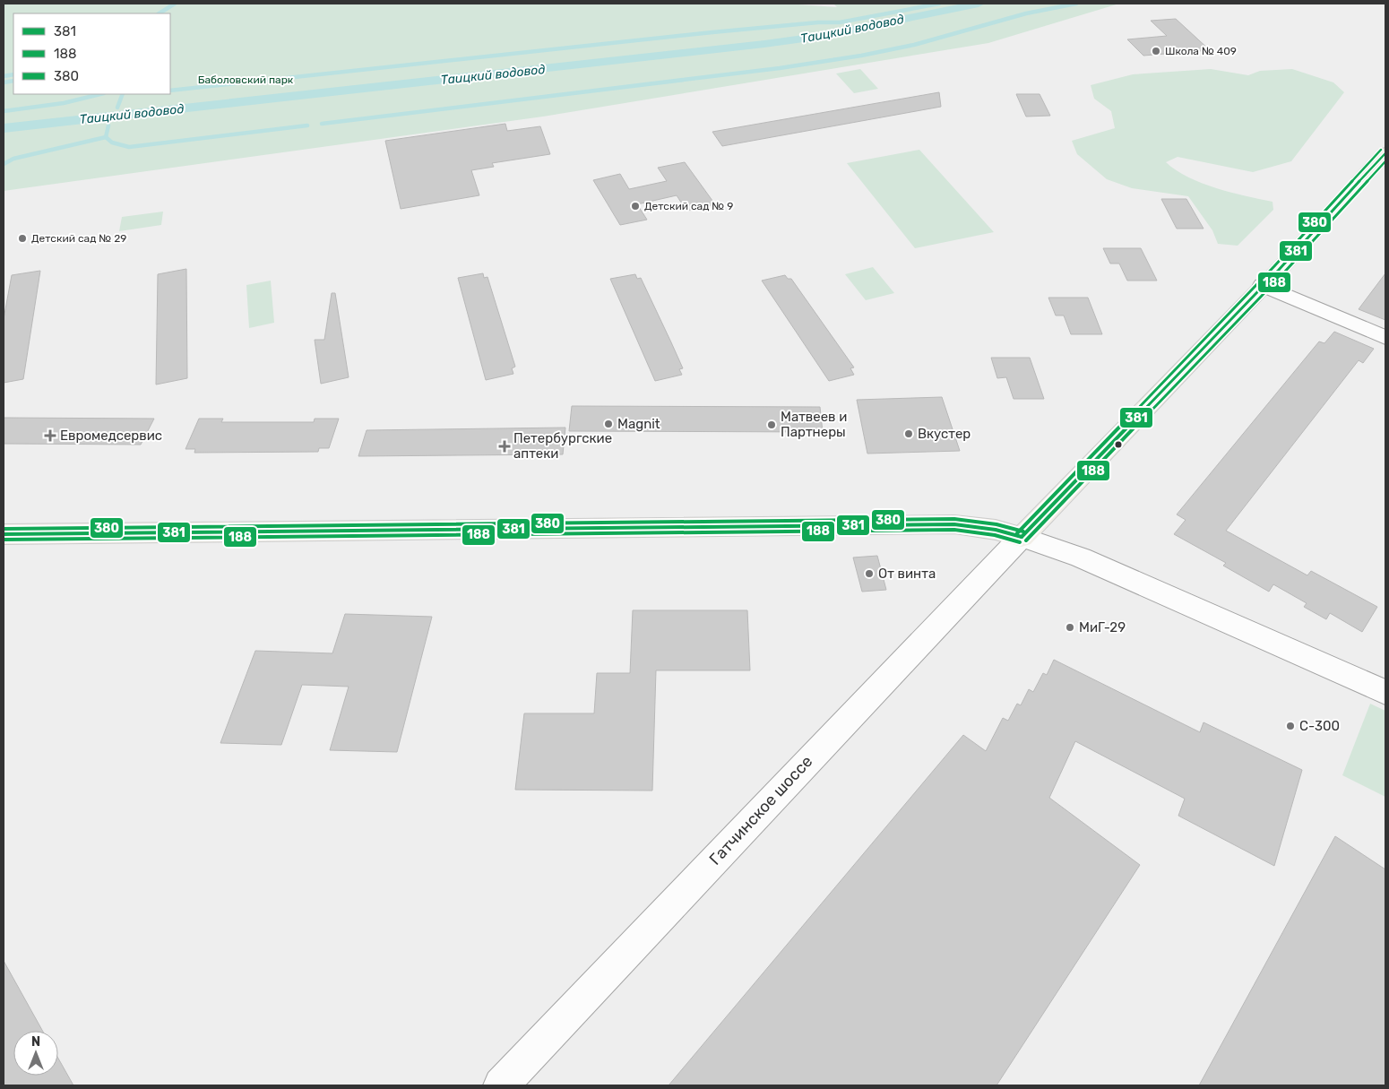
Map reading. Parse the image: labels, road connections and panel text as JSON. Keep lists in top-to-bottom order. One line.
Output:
{"streets":{"street":["Гатчинское шоссе"]},"water":["Таицкий водовод"],"parks":["Баболовский парк"],"places":{"other":["Школа № 409","Детский сад № 9","Детский сад № 29","Magnit","Матвеев и Партнеры","Вкустер","От винта","МиГ-29","С-300"],"health":["Евромедсервис","Петербургские аптеки"]},"lines":["transit line 380","transit line 381","transit line 188"],"legend":["381","188","380"],"north":"top"}
